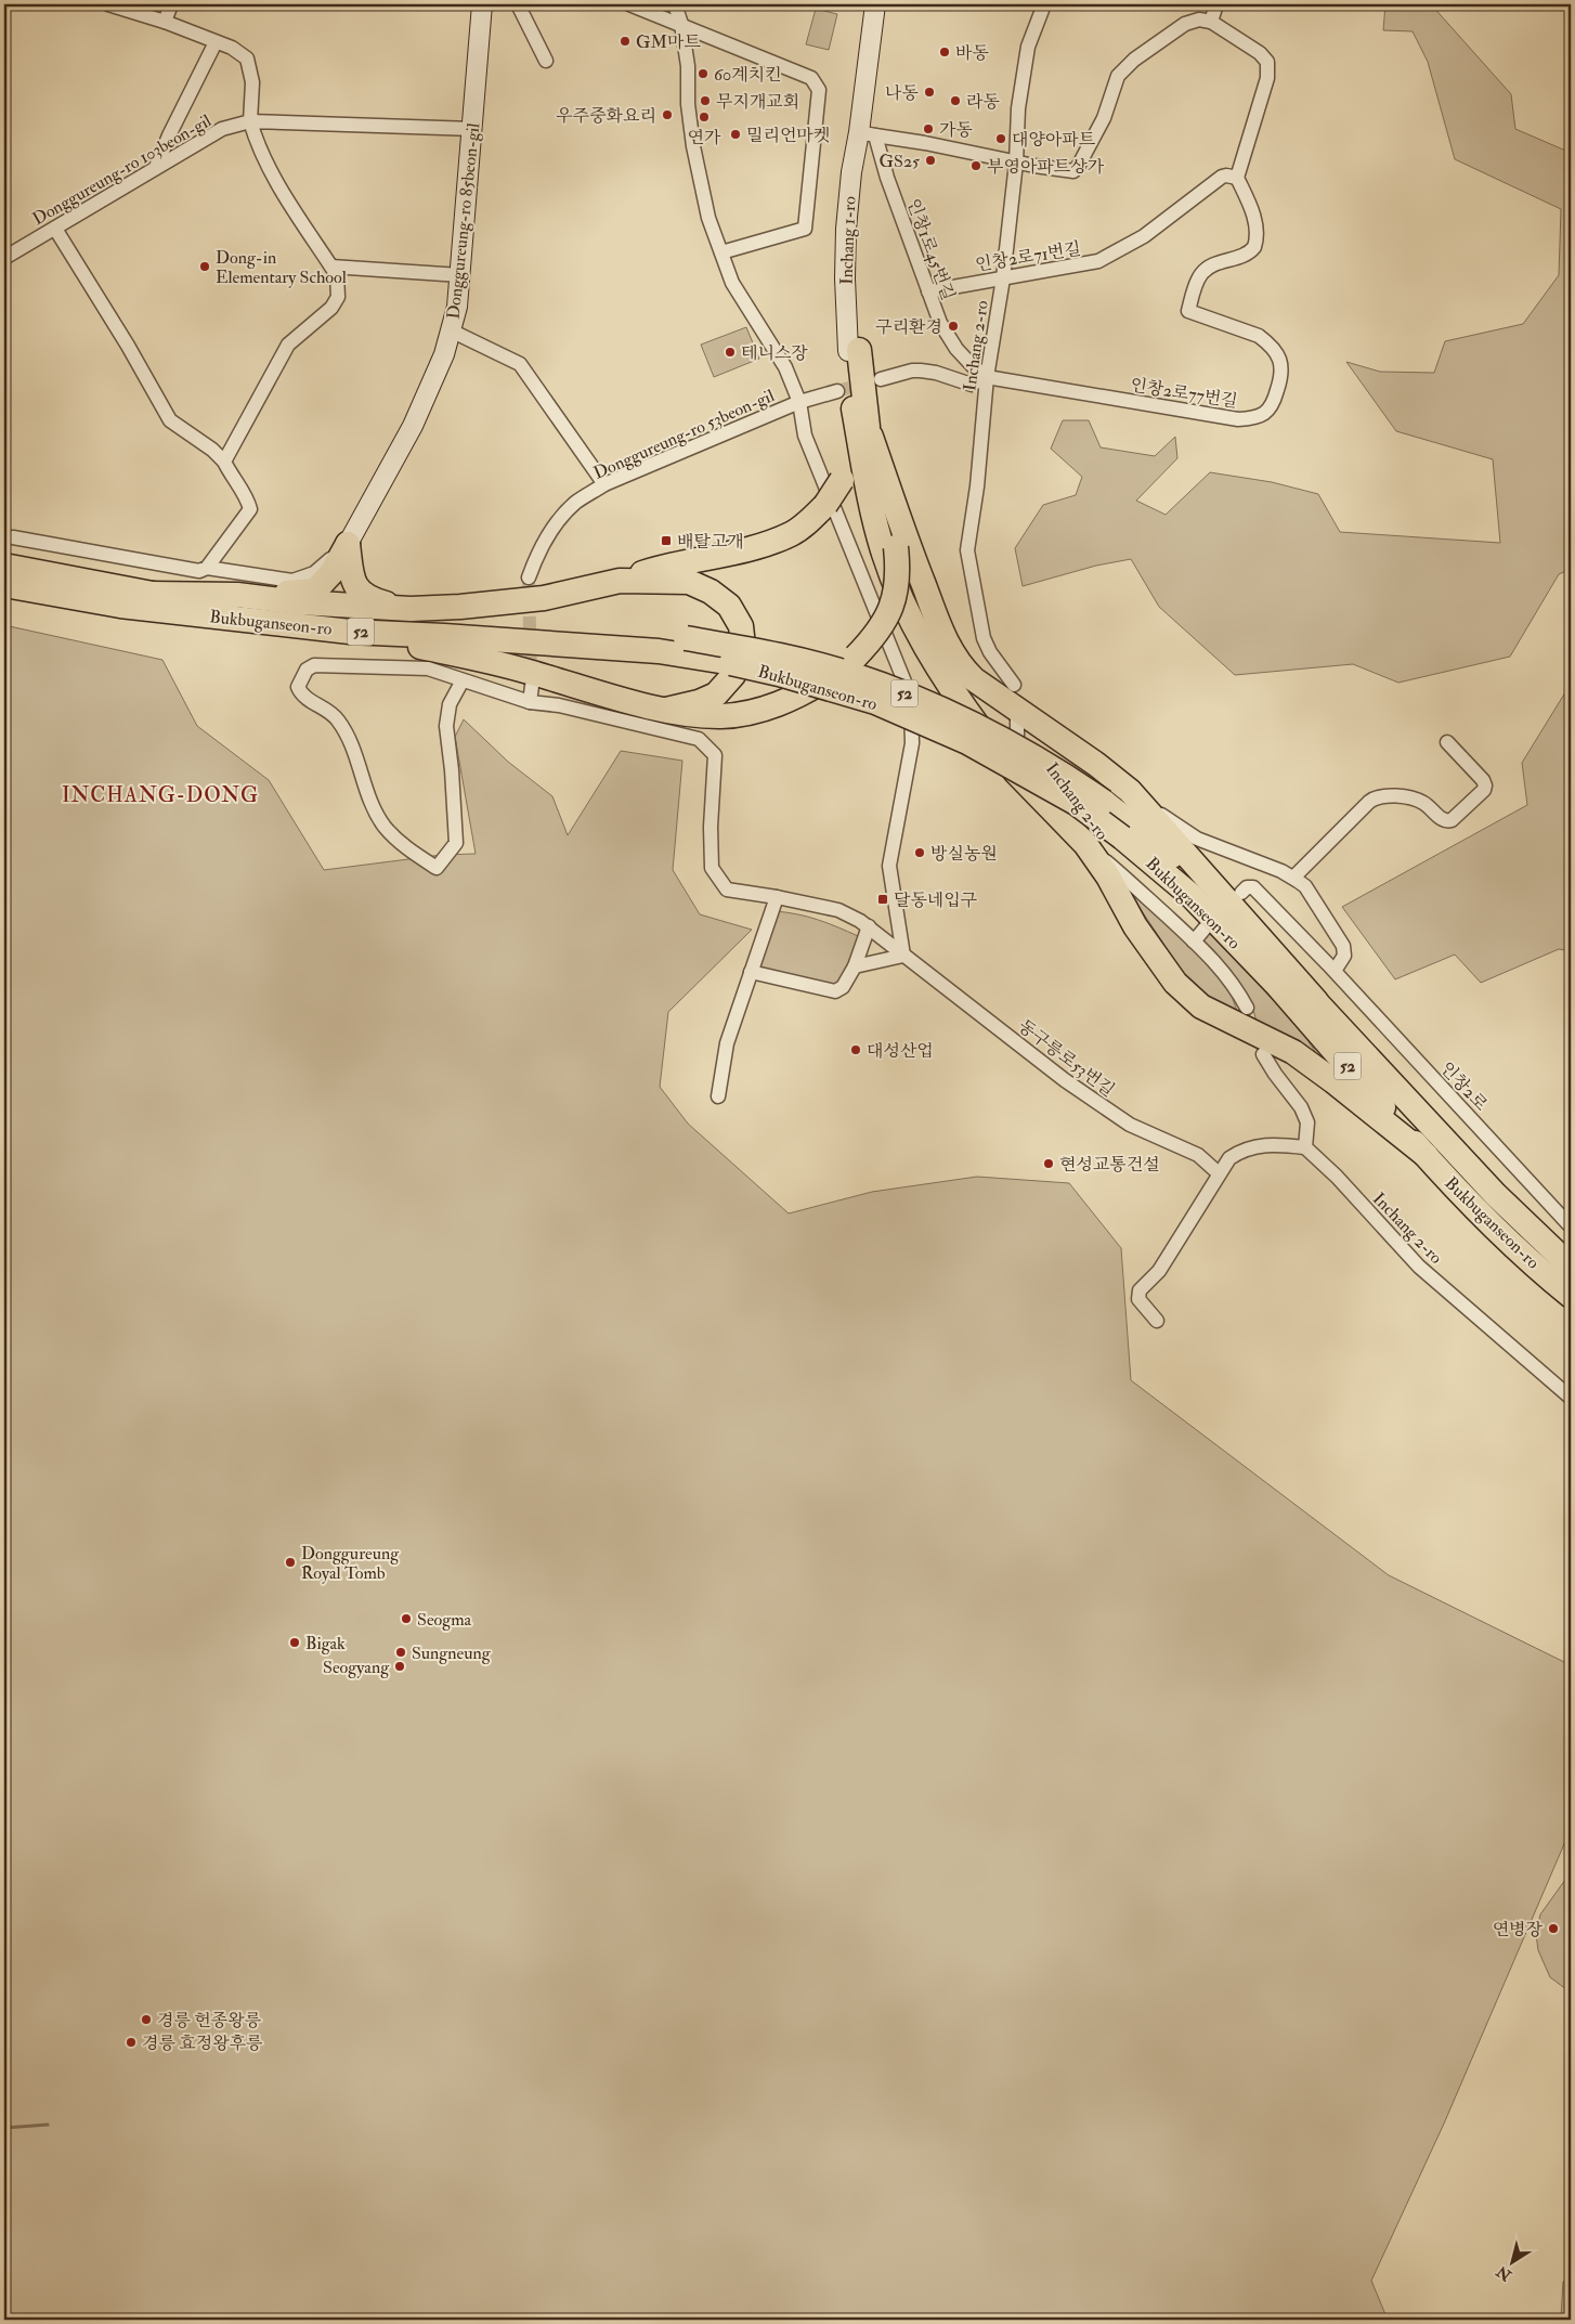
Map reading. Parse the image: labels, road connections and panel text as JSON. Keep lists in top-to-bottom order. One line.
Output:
{"streets":{"highway":["Bukbuganseon-ro","52"],"street":["Donggureung-ro 103beon-gil","Donggureung-ro 85beon-gil","Inchang 1-ro","인창1로45번길","인창2로71번길","Inchang 2-ro","인창2로77번길","Donggureung-ro 53beon-gil","동구릉로53번길","인창2로"]},"crossings":[["Donggureung-ro 103beon-gil","Donggureung-ro 85beon-gil"],["Inchang 1-ro","인창1로45번길"],["인창1로45번길","인창2로71번길"],["인창1로45번길","Inchang 2-ro"],["인창1로45번길","인창2로77번길"],["인창2로71번길","Inchang 2-ro"],["인창2로71번길","인창2로77번길"],["Inchang 2-ro","인창2로77번길"]],"districts":["INCHANG-DONG"],"places":{"other":["GM마트","바동","60계치킨","나동","무지개교회","라동","우주중화요리","연가","가동","밀리언마켓","대양아파트","GS25","부영아파트상가","Dong-in Elementary School","구리환경","테니스장","방실농원","대성산업","현성교통건설","Donggureung Royal Tomb","Seogma","Bigak","Sungneung","Seogyang","연병장","경릉 헌종왕릉","경릉 효정왕후릉"],"transit":["배탈고개","달동네입구"]},"north":"bottom left"}
